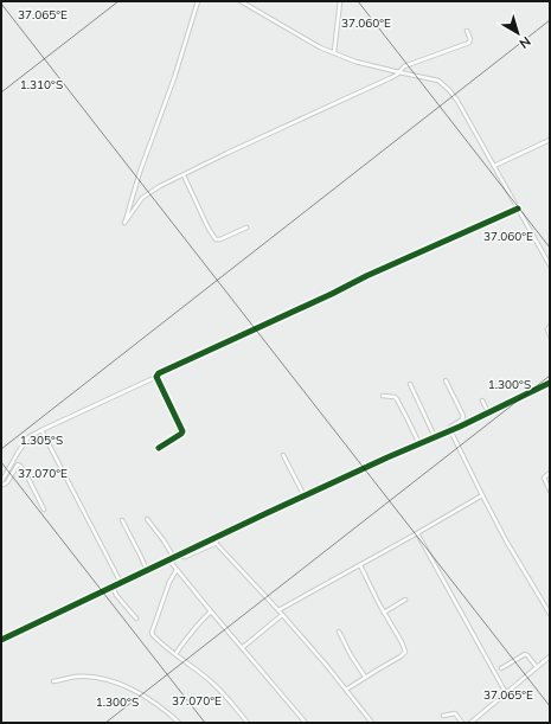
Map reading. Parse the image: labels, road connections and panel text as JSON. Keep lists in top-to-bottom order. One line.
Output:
{"north":"bottom right","coordinates":["37.065°E","37.060°E","1.310°S","1.300°S","1.305°S","37.070°E"]}
